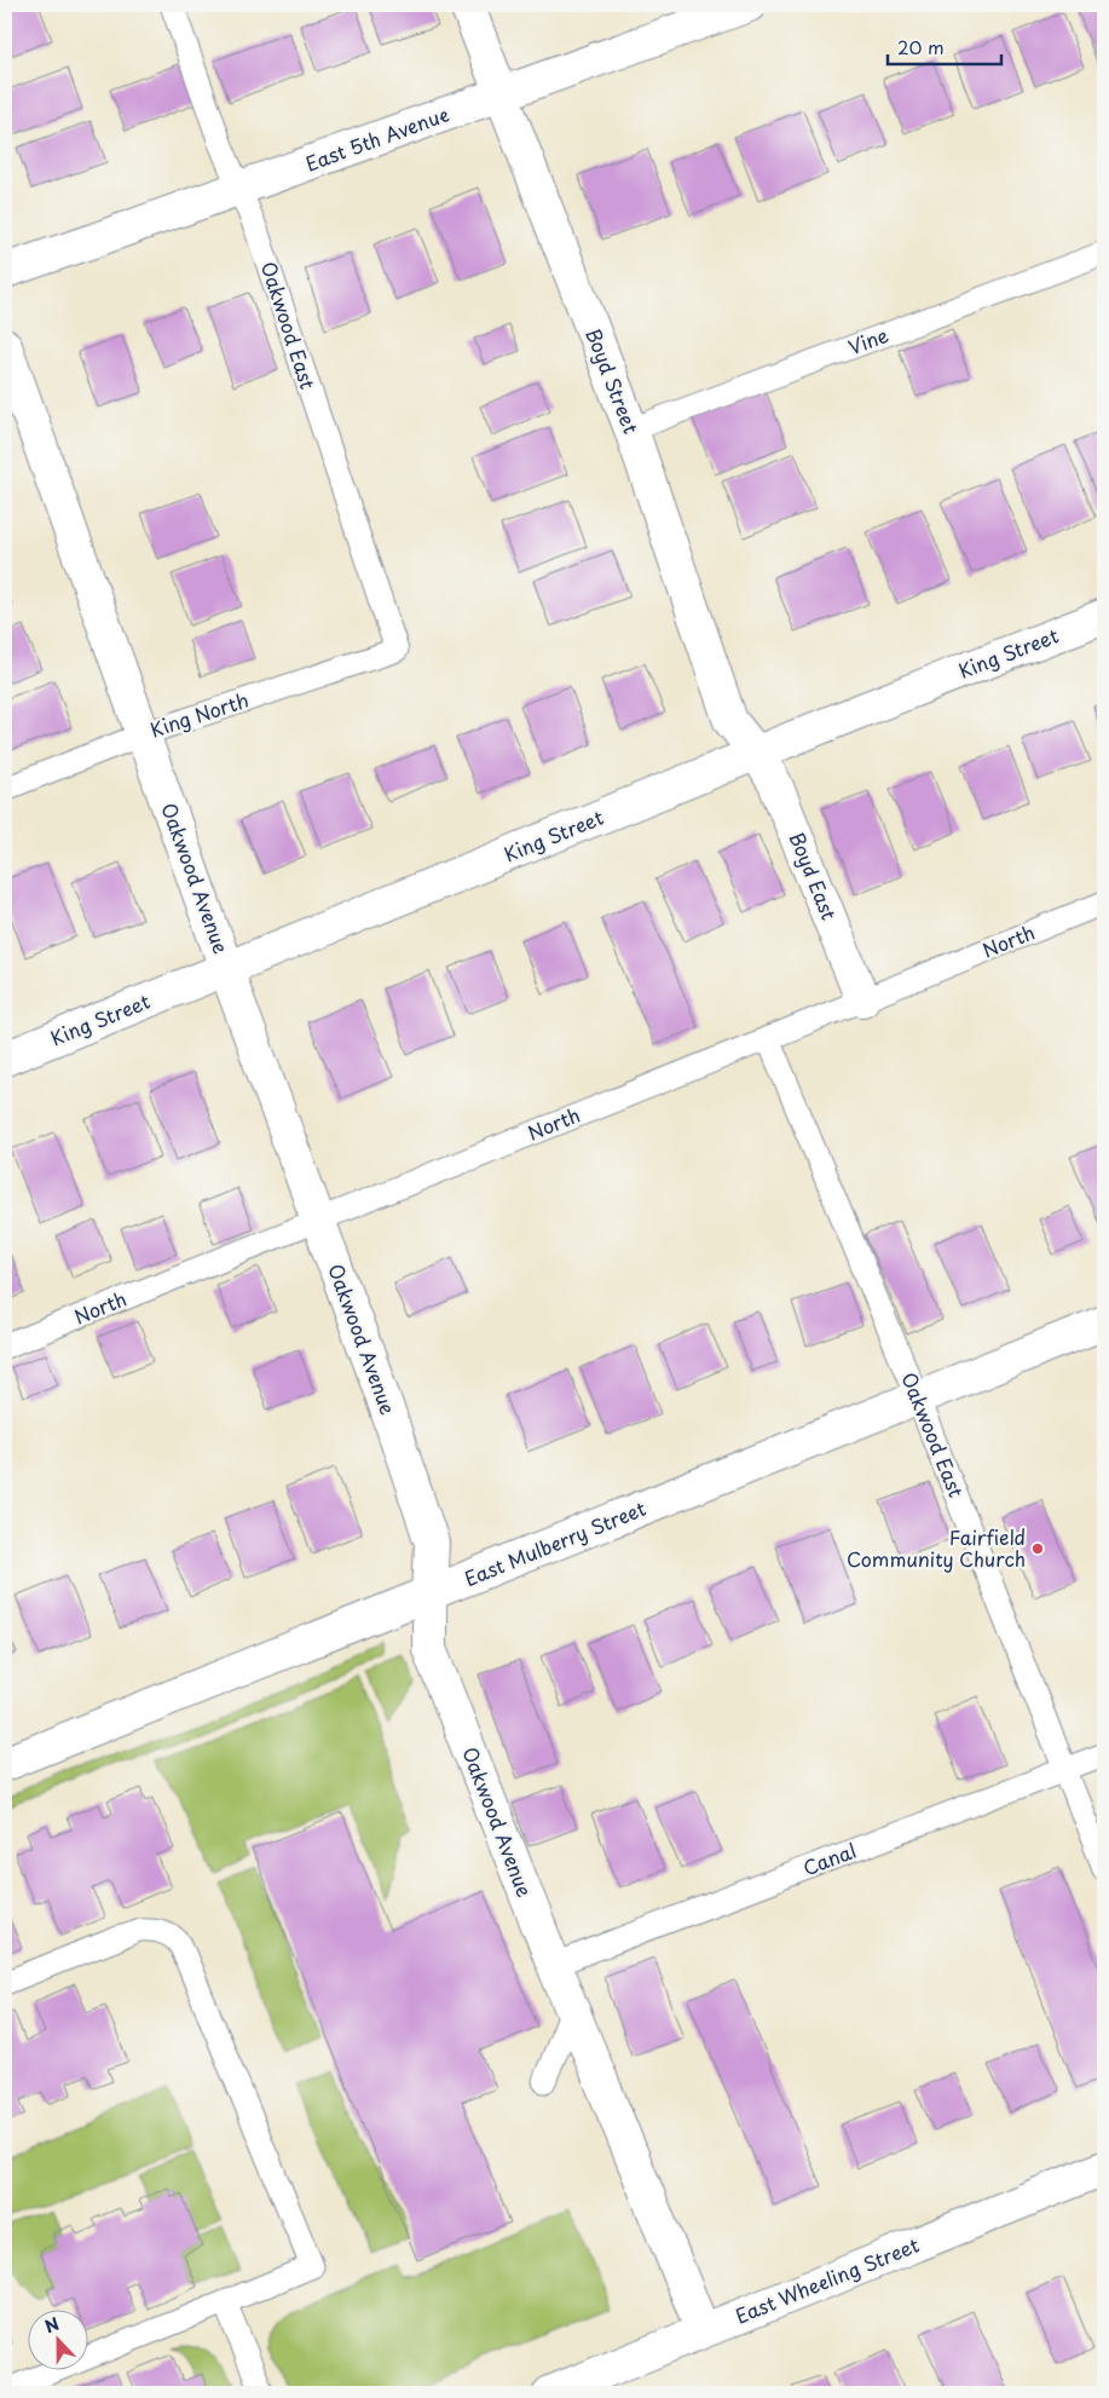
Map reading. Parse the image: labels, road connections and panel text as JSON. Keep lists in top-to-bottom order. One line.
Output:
{"streets":{"street":["East 5th Avenue","Boyd Street","King Street","Boyd East","Oakwood Avenue","East Mulberry Street","East Wheeling Street"],"lane":["Oakwood East","Vine","King North","North","Canal"]},"crossings":[["East 5th Avenue","Oakwood East"],["East 5th Avenue","Boyd Street"],["Oakwood East","King North"],["Oakwood East","North"],["Oakwood East","East Mulberry Street"],["Oakwood East","Canal"],["Vine","Boyd Street"],["Boyd Street","King Street"],["Boyd Street","Boyd East"],["King Street","Boyd East"],["King Street","Oakwood Avenue"],["King North","Oakwood Avenue"],["Boyd East","North"],["Oakwood Avenue","North"],["Oakwood Avenue","East Mulberry Street"],["Oakwood Avenue","Canal"],["Oakwood Avenue","East Wheeling Street"]],"places":["Fairfield Community Church"],"scale_bar":"20 m","north":"top"}
